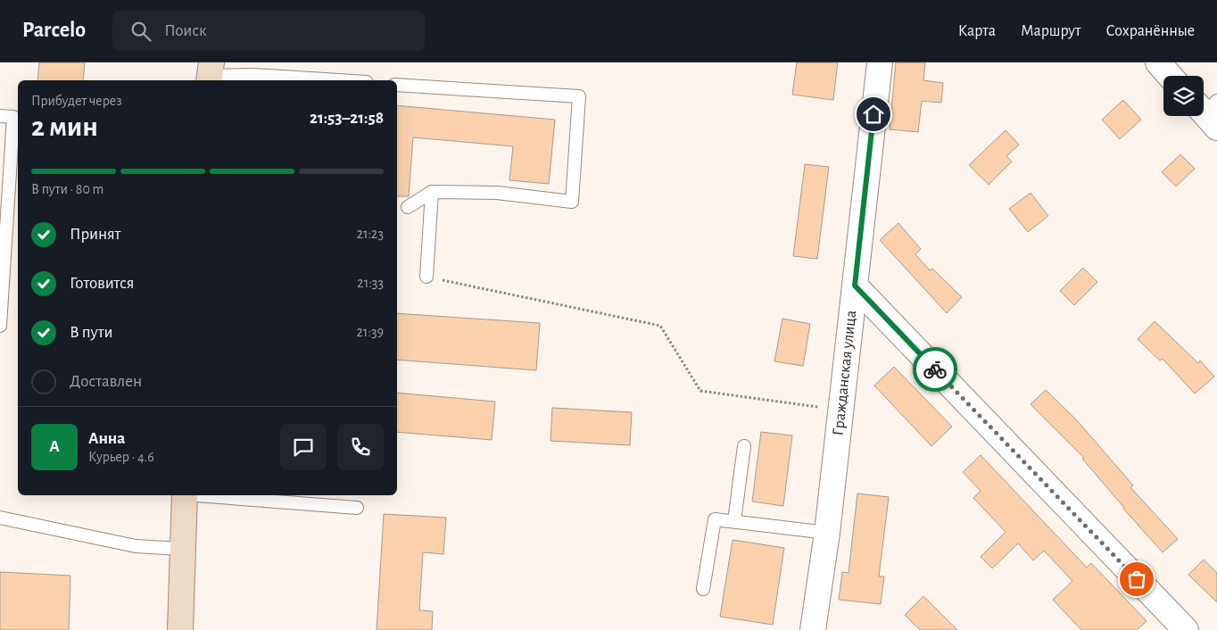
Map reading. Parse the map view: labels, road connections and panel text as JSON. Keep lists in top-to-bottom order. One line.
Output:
{"streets":{"street":["Гражданская улица"]},"page":{"header":"Parcelo","search":"Поиск","nav":["Карта","Маршрут","Сохранённые"],"heading":["2 мин","Прибудет через","21:53–21:58"],"panel":["Анна","Курьер · 4.6"],"bar":"В пути · 80 m","list":[["Принят","21:23"],["Готовится","21:33"],["В пути","21:39"],"Доставлен"],"round":"А"}}
